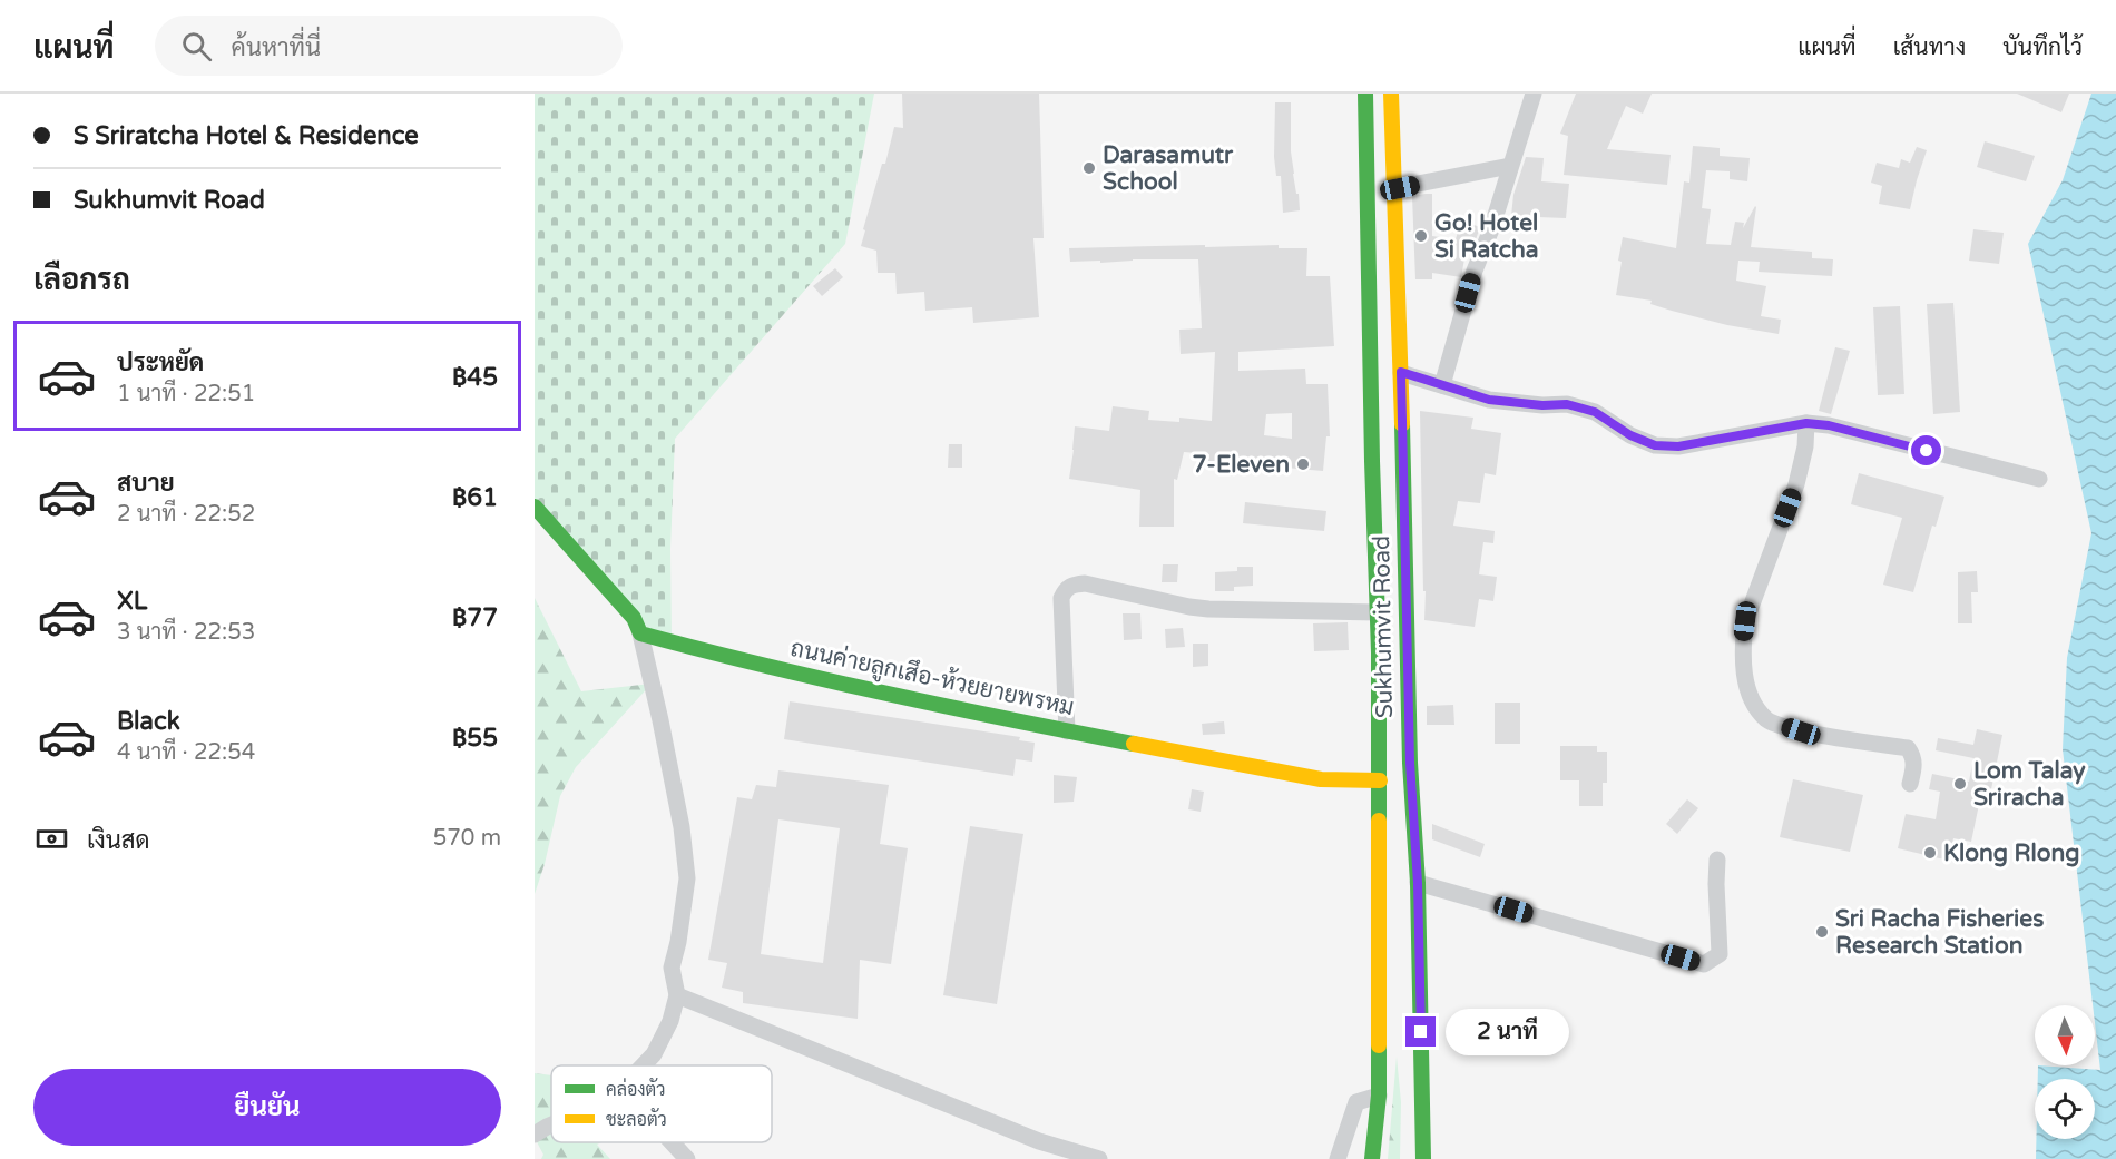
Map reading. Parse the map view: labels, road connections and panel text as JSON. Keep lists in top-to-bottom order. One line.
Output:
{"streets":{"main road":["Sukhumvit Road","ถนนค่ายลูกเสึอ-ห้วยยายพรหม"]},"crossings":[["Sukhumvit Road","ถนนค่ายลูกเสึอ-ห้วยยายพรหม"]],"places":["Darasamutr School","Go! Hotel Si Ratcha","7-Eleven","Lom Talay Sriracha","Klong Rlong","Sri Racha Fisheries Research Station"],"legend":["คล่องตัว","ชะลอตัว"],"north":"bottom","page":{"header":"แผนที่","search":"ค้นหาที่นี่","nav":["แผนที่","เส้นทาง","บันทึกไว้"],"banner":["S Sriratcha Hotel & Residence","Sukhumvit Road"],"heading":"เลือกรถ","list":[{"name":"ประหยัด","note":"1 นาที · 22:51","value":"฿45"},{"name":"สบาย","note":"2 นาที · 22:52","value":"฿61"},{"name":"XL","note":"3 นาที · 22:53","value":"฿77"},{"name":"Black","note":"4 นาที · 22:54","value":"฿55"}],"pay":["เงินสด","570 m"],"bubble":"2 นาที","buttons":"ยืนยัน"}}
